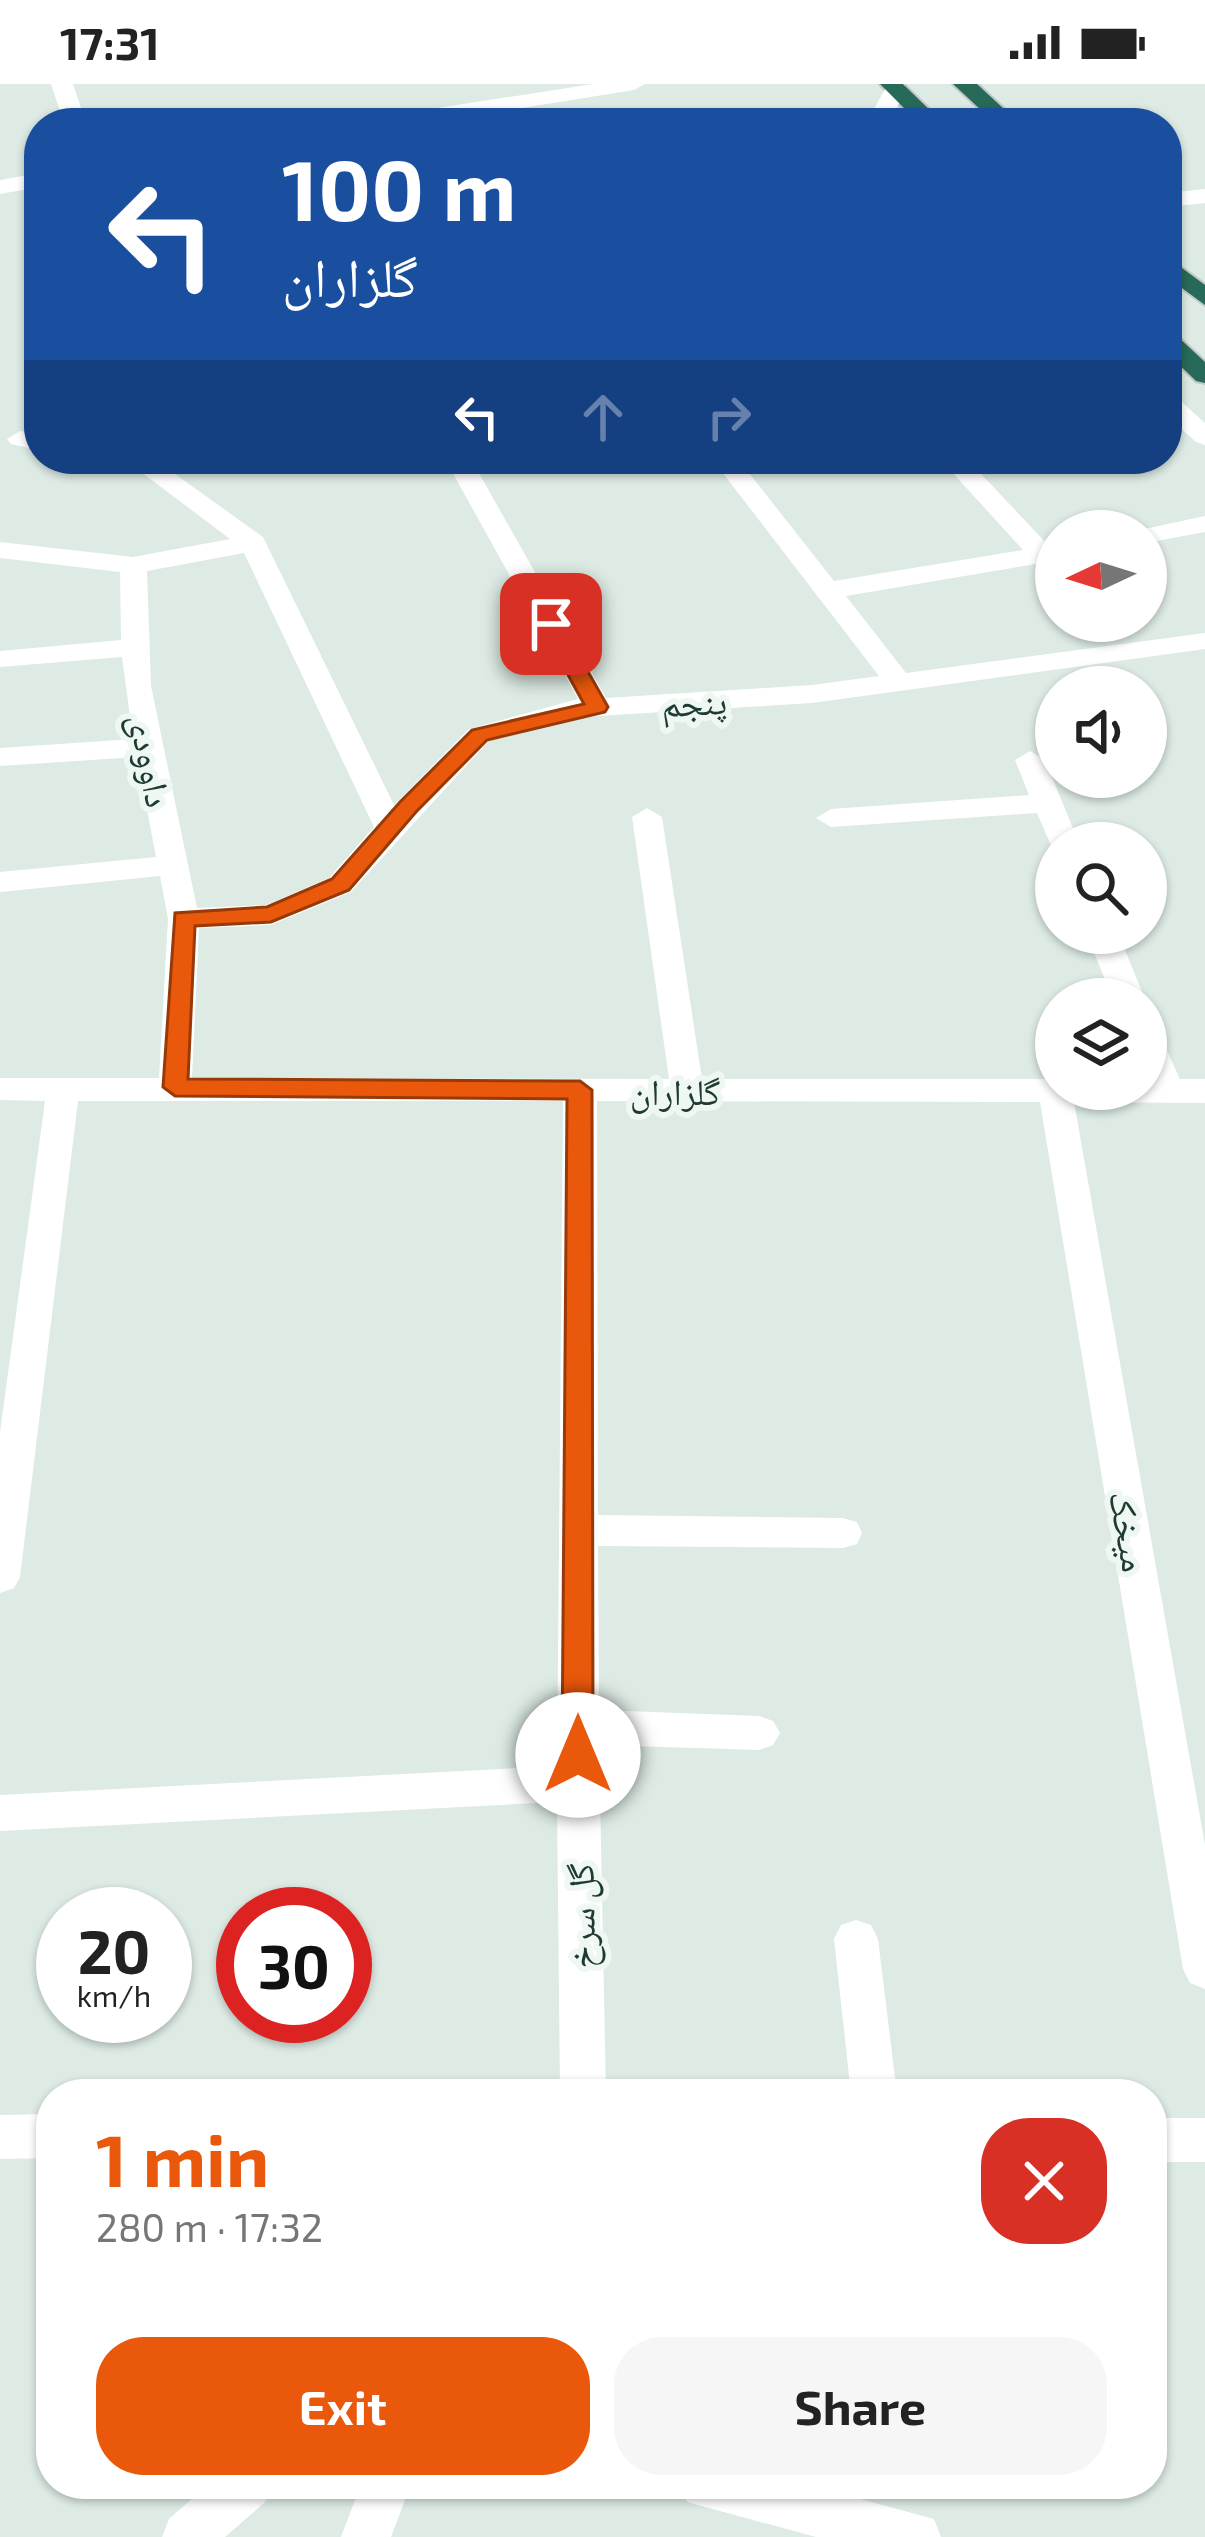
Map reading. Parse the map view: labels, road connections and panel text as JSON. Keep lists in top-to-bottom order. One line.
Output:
{"streets":{"street":["پنجم","داوودی","گلزاران","میخک","گل سرخ"]},"crossings":[["پنجم","داوودی"],["داوودی","گلزاران"],["گلزاران","گل سرخ"]],"north":"left","page":{"status":"17:31","turn":["100 m","گلزاران"],"speed":"20 km/h","limit":"30","heading":["1 min","280 m · 17:32"],"buttons":["Exit","Share"]}}
